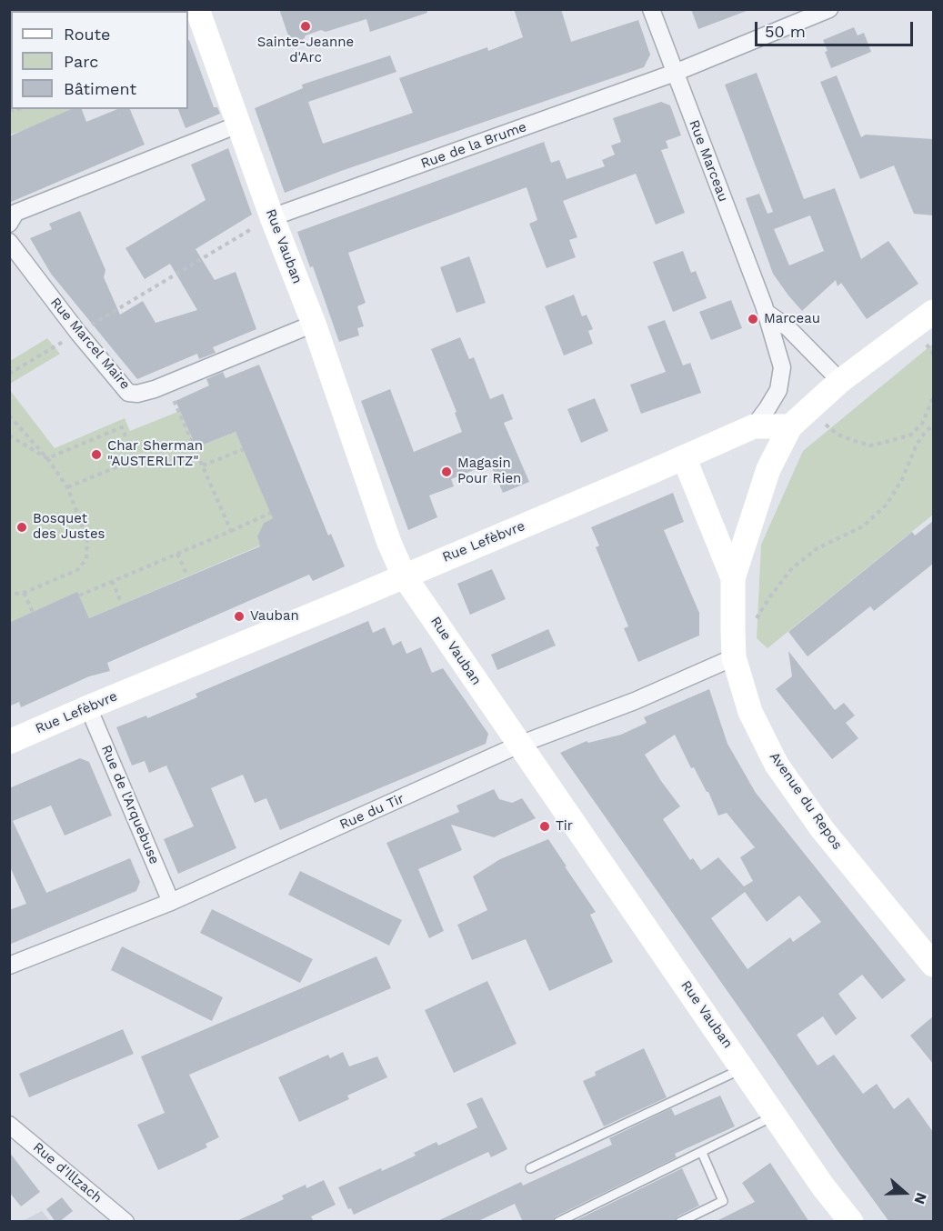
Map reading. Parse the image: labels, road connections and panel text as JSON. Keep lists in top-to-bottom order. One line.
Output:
{"streets":{"main road":["Rue Vauban","Rue Lefèbvre","Avenue du Repos"],"street":["Rue de la Brume","Rue Marceau","Rue Marcel Maire","Rue de l'Arquebuse","Rue du Tir","Rue d'Illzach"]},"crossings":[["Rue de la Brume","Rue Marceau"],["Rue de la Brume","Rue Vauban"],["Rue Marceau","Rue Lefèbvre"],["Rue Vauban","Rue Marcel Maire"],["Rue Vauban","Rue Lefèbvre"],["Rue Vauban","Rue du Tir"],["Rue Lefèbvre","Avenue du Repos"],["Rue Lefèbvre","Rue de l'Arquebuse"],["Avenue du Repos","Rue du Tir"],["Rue de l'Arquebuse","Rue du Tir"]],"places":["Sainte-Jeanne d'Arc","Marceau","Char Sherman \"AUSTERLITZ\"","Magasin Pour Rien","Bosquet des Justes","Vauban","Tir"],"legend":["Route","Parc","Bâtiment"],"scale_bar":"50 m","north":"right"}
